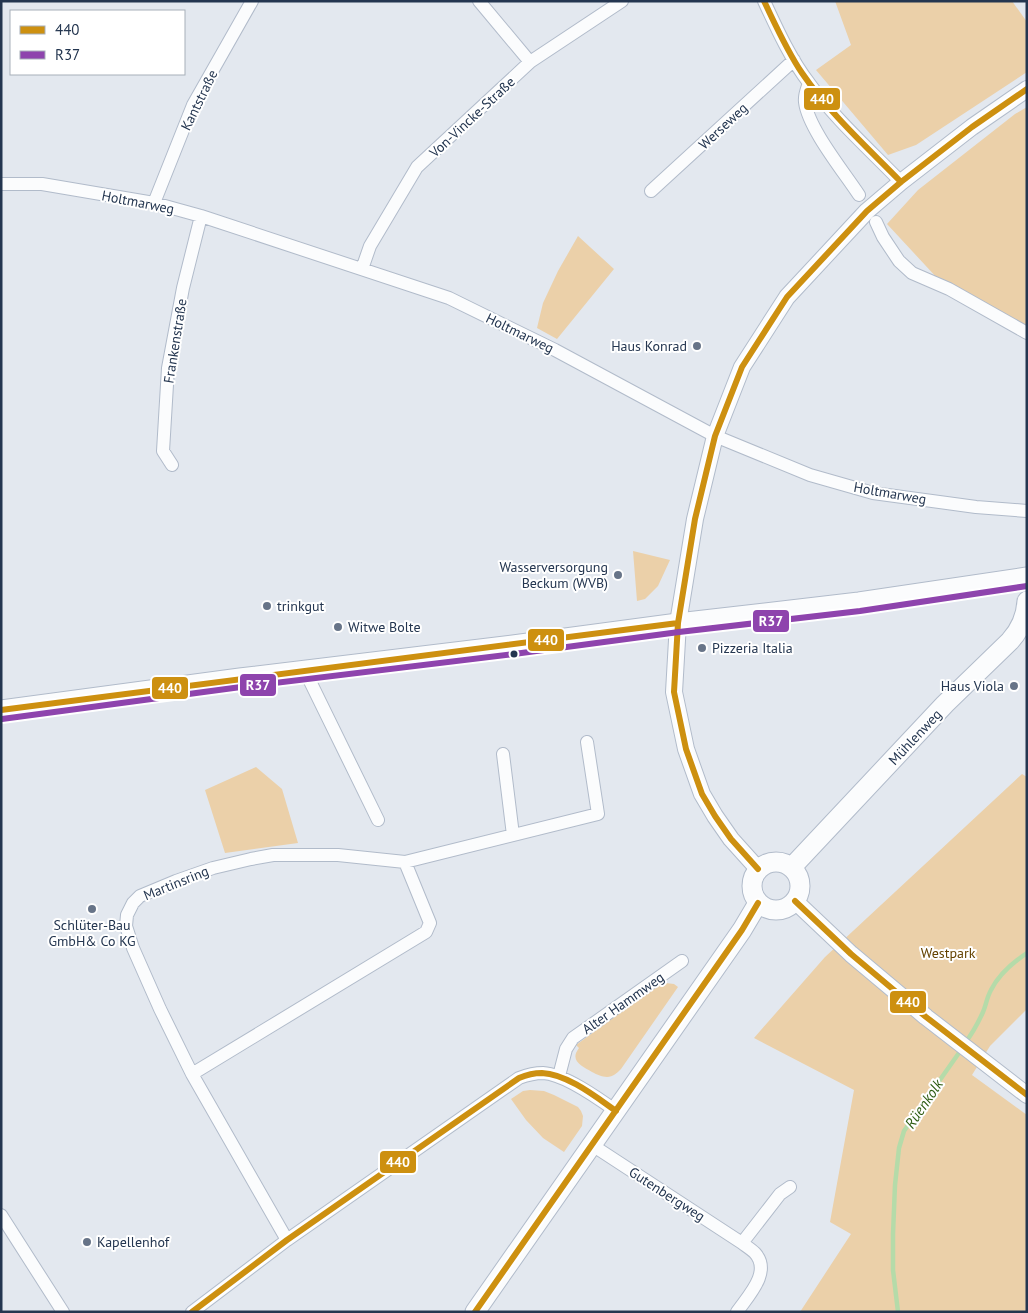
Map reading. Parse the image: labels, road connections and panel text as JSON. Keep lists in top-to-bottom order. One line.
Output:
{"streets":{"main road":["Mühlenweg"],"street":["Kantstraße","Von-Vincke-Straße","Werseweg","Holtmarweg","Frankenstraße","Martinsring","Alter Hammweg","Gutenbergweg"]},"crossings":[["Kantstraße","Holtmarweg"],["Von-Vincke-Straße","Holtmarweg"],["Holtmarweg","Frankenstraße"]],"water":["Rüenkolk"],"parks":["Westpark"],"places":["Haus Konrad","Wasserversorgung Beckum (WVB)","trinkgut","Witwe Bolte","Pizzeria Italia","Haus Viola","Schlüter-Bau GmbH& Co KG","Kapellenhof"],"lines":["transit line 440","transit line R37"],"legend":["440","R37"]}
